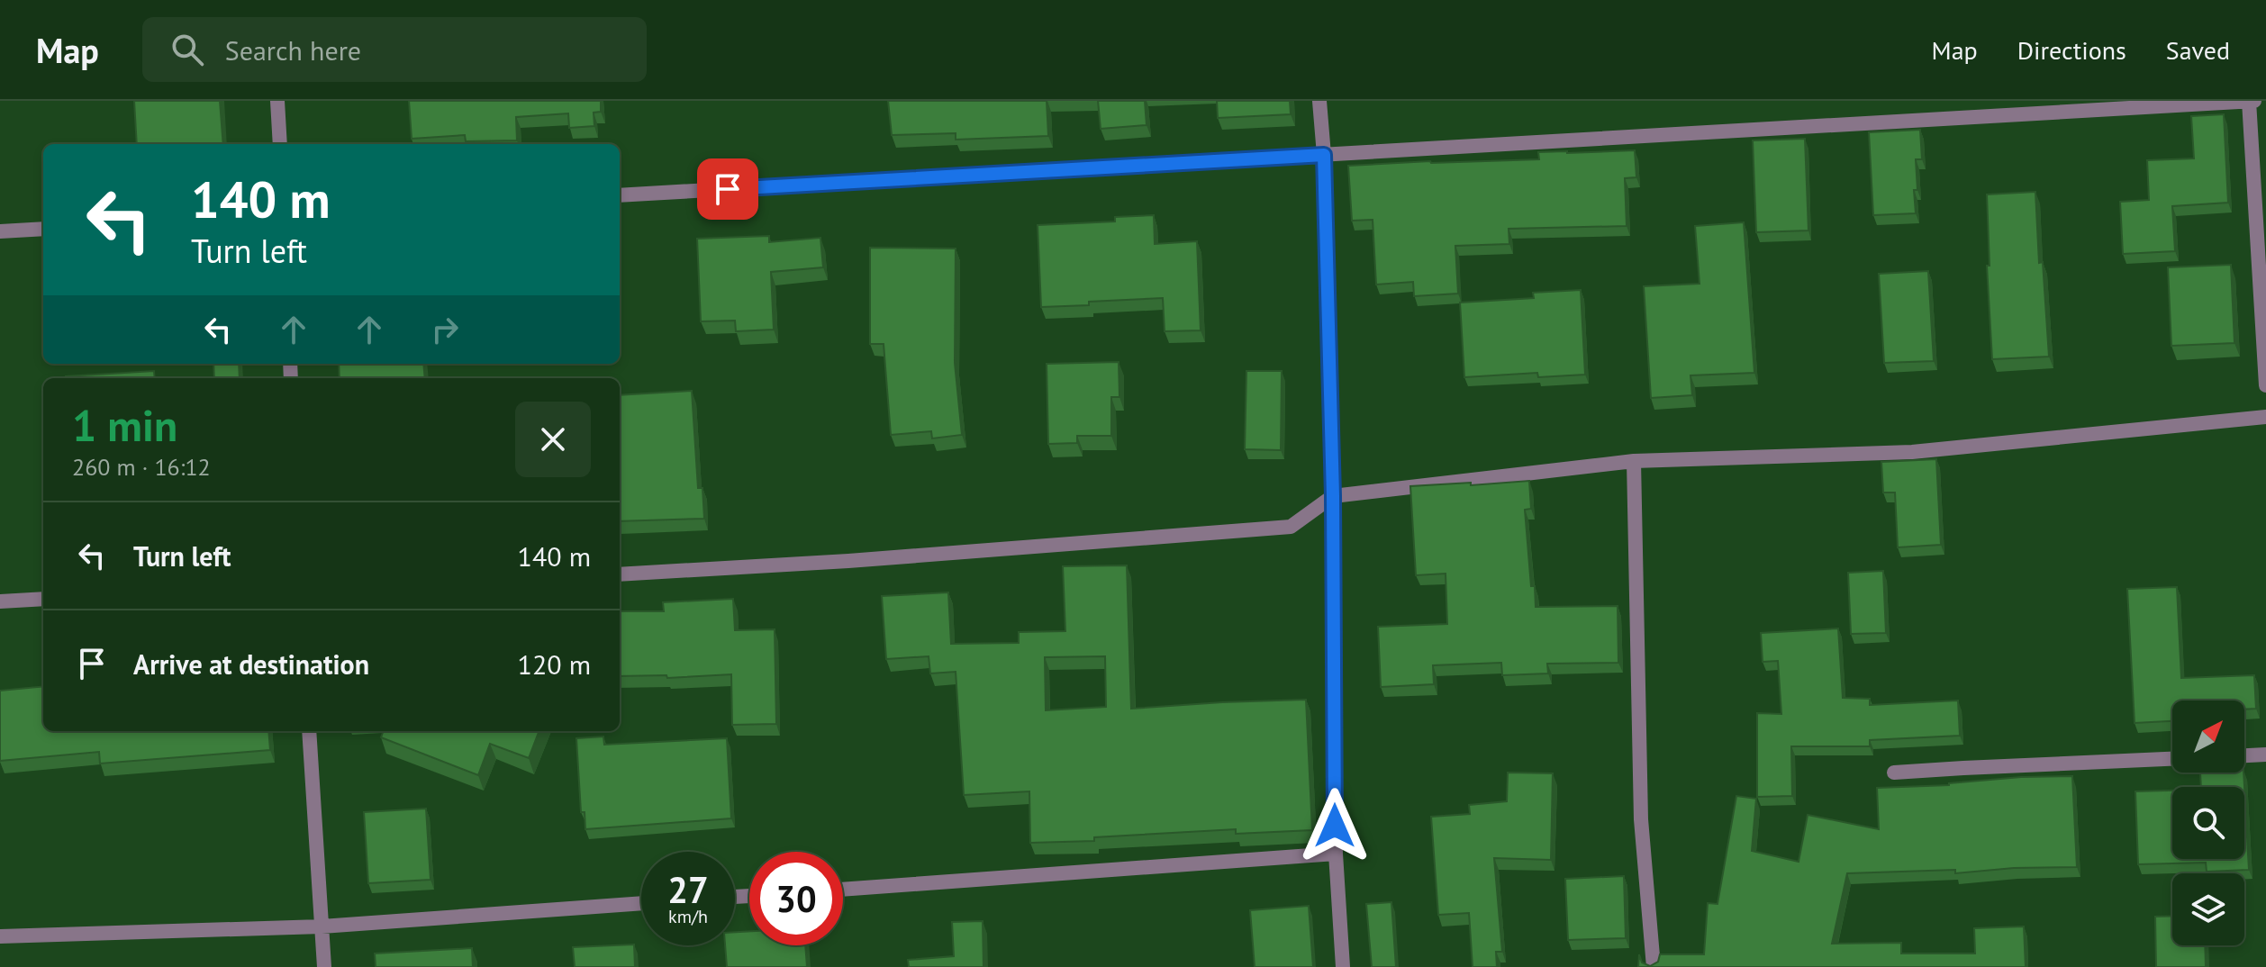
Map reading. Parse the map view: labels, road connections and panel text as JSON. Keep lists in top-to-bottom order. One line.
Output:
{"north":"top right","page":{"header":"Map","search":"Search here","nav":["Map","Directions","Saved"],"turn":["140 m","Turn left"],"heading":["1 min","260 m · 16:12"],"list":[{"name":"Turn left","value":"140 m"},{"name":"Arrive at destination","value":"120 m"}],"speed":"27 km/h","limit":"30"}}
